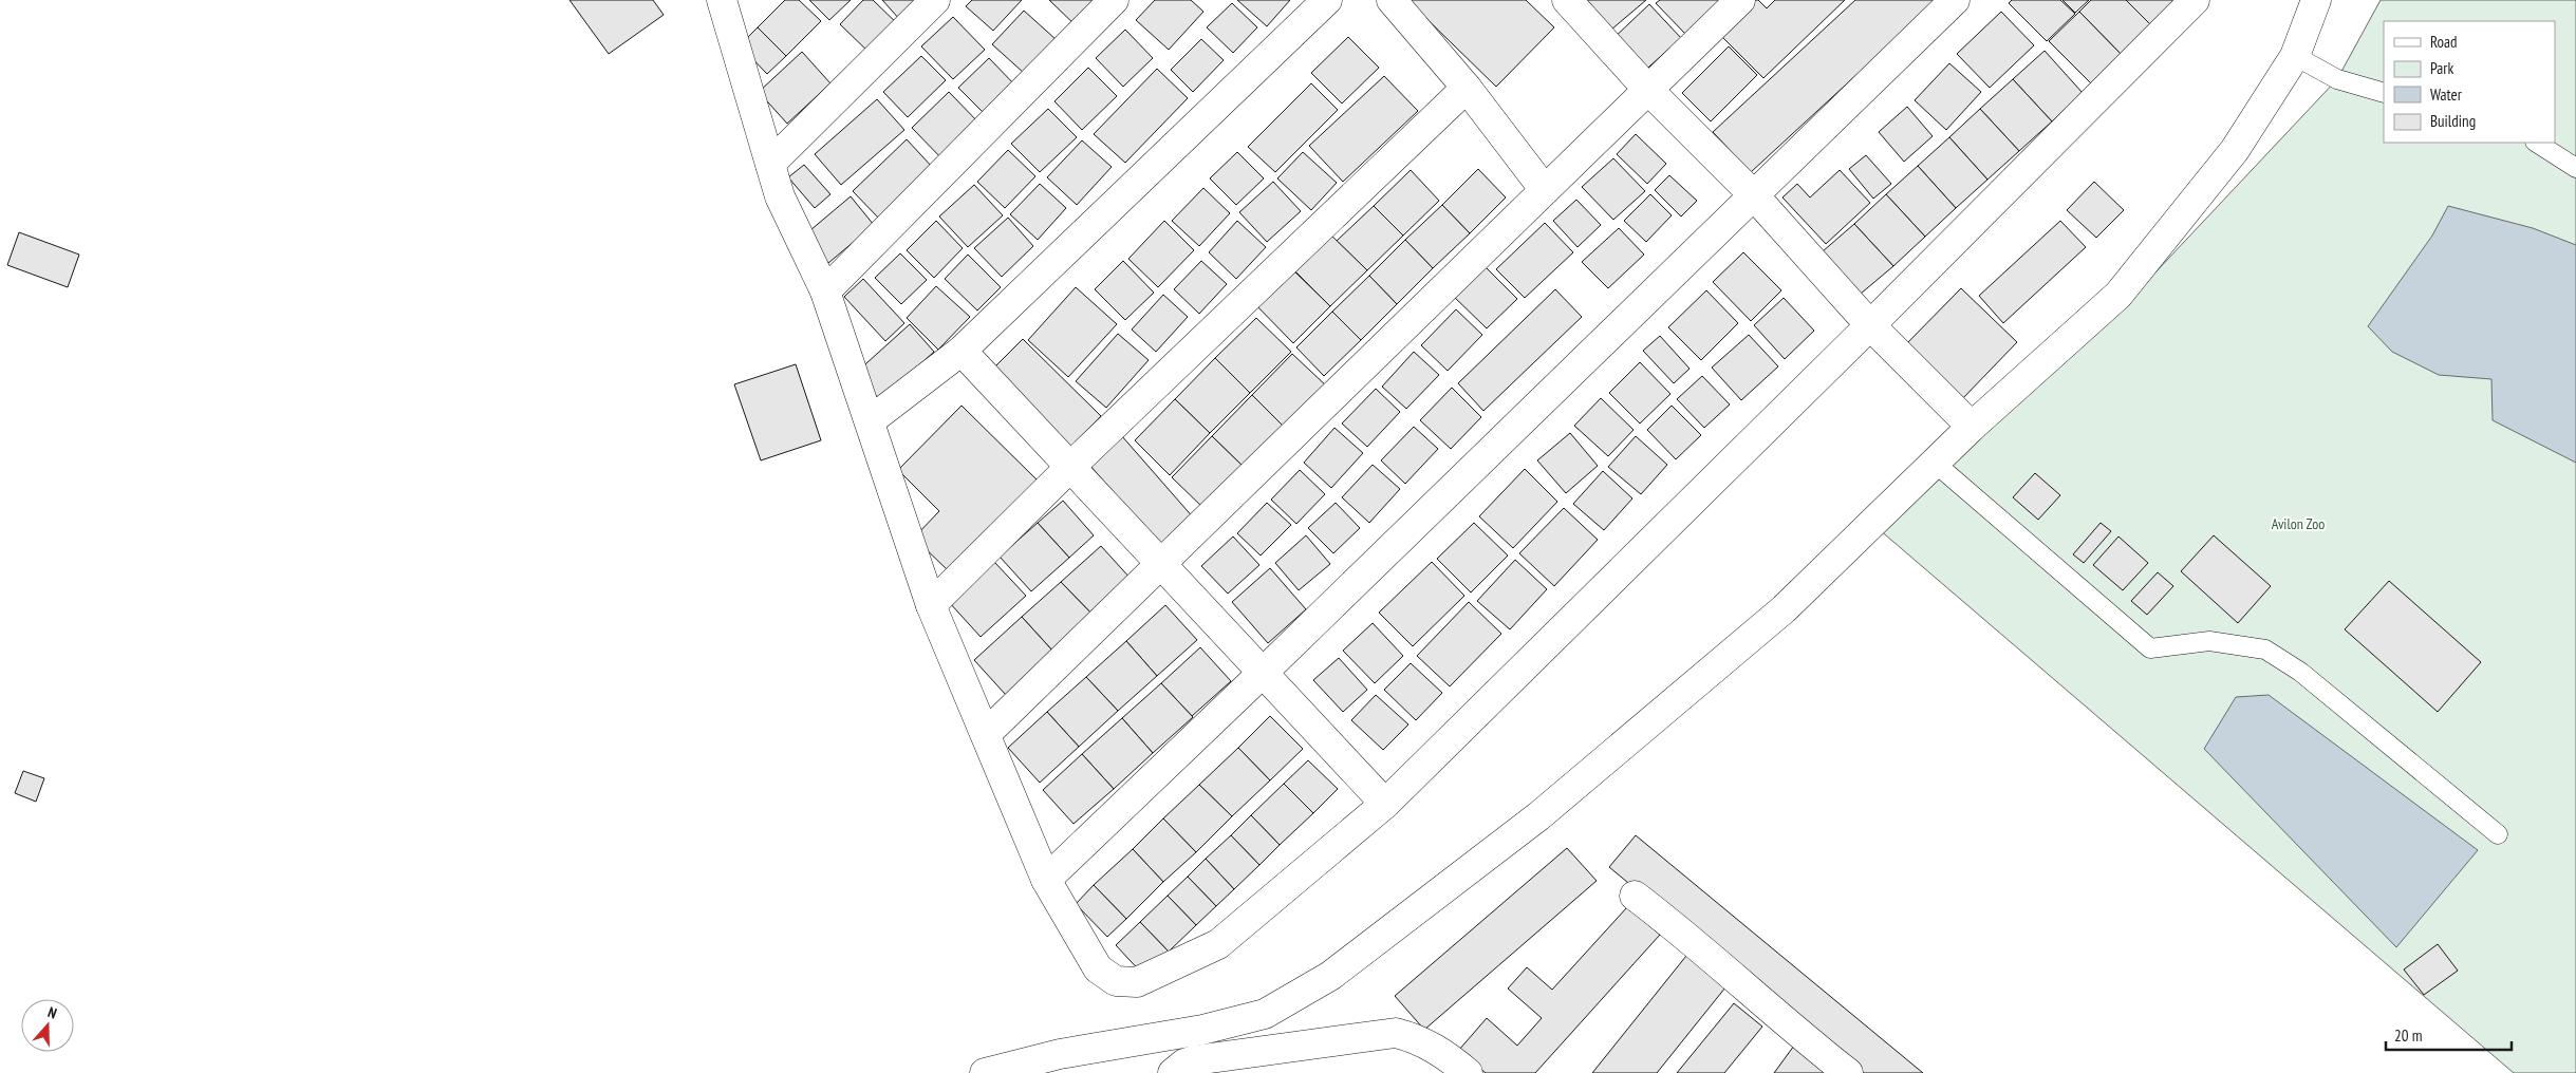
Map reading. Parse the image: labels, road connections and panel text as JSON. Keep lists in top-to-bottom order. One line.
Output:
{"parks":["Avilon Zoo"],"legend":["Road","Park","Water","Building"],"scale_bar":"20 m","north":"top"}
